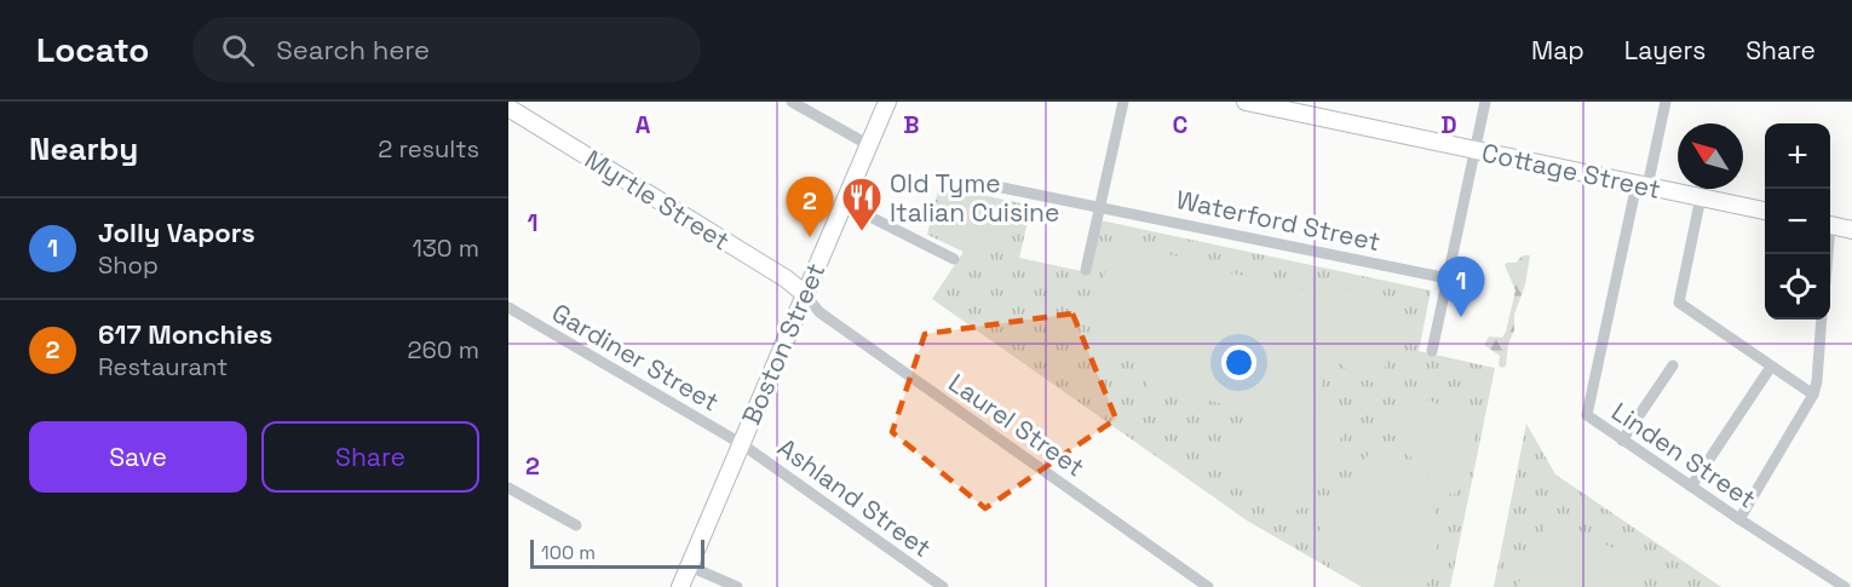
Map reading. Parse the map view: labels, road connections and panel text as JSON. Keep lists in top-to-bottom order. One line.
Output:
{"streets":{"main road":["Cottage Street","Myrtle Street","Boston Street"],"street":["Waterford Street","Gardiner Street","Laurel Street","Linden Street","Ashland Street"]},"crossings":[["Cottage Street","Linden Street"],["Myrtle Street","Boston Street"],["Myrtle Street","Laurel Street"],["Boston Street","Gardiner Street"],["Boston Street","Laurel Street"],["Boston Street","Ashland Street"],["Gardiner Street","Ashland Street"]],"places":{"restaurant":["Old Tyme Italian Cuisine"]},"scale_bar":"100 m","north":"top left","page":{"header":"Locato","search":"Search here","nav":["Map","Layers","Share"],"heading":["Nearby","2 results"],"map_buttons":["+","−"],"pins":["2","1"],"list":[{"mark":"1","name":"Jolly Vapors","note":"Shop","value":"130 m"},{"mark":"2","name":"617 Monchies","note":"Restaurant","value":"260 m"}],"buttons":["Save","Share"],"scale":"100 m"},"grid":{"columns":["A","B","C","D"],"rows":["1","2"]}}
